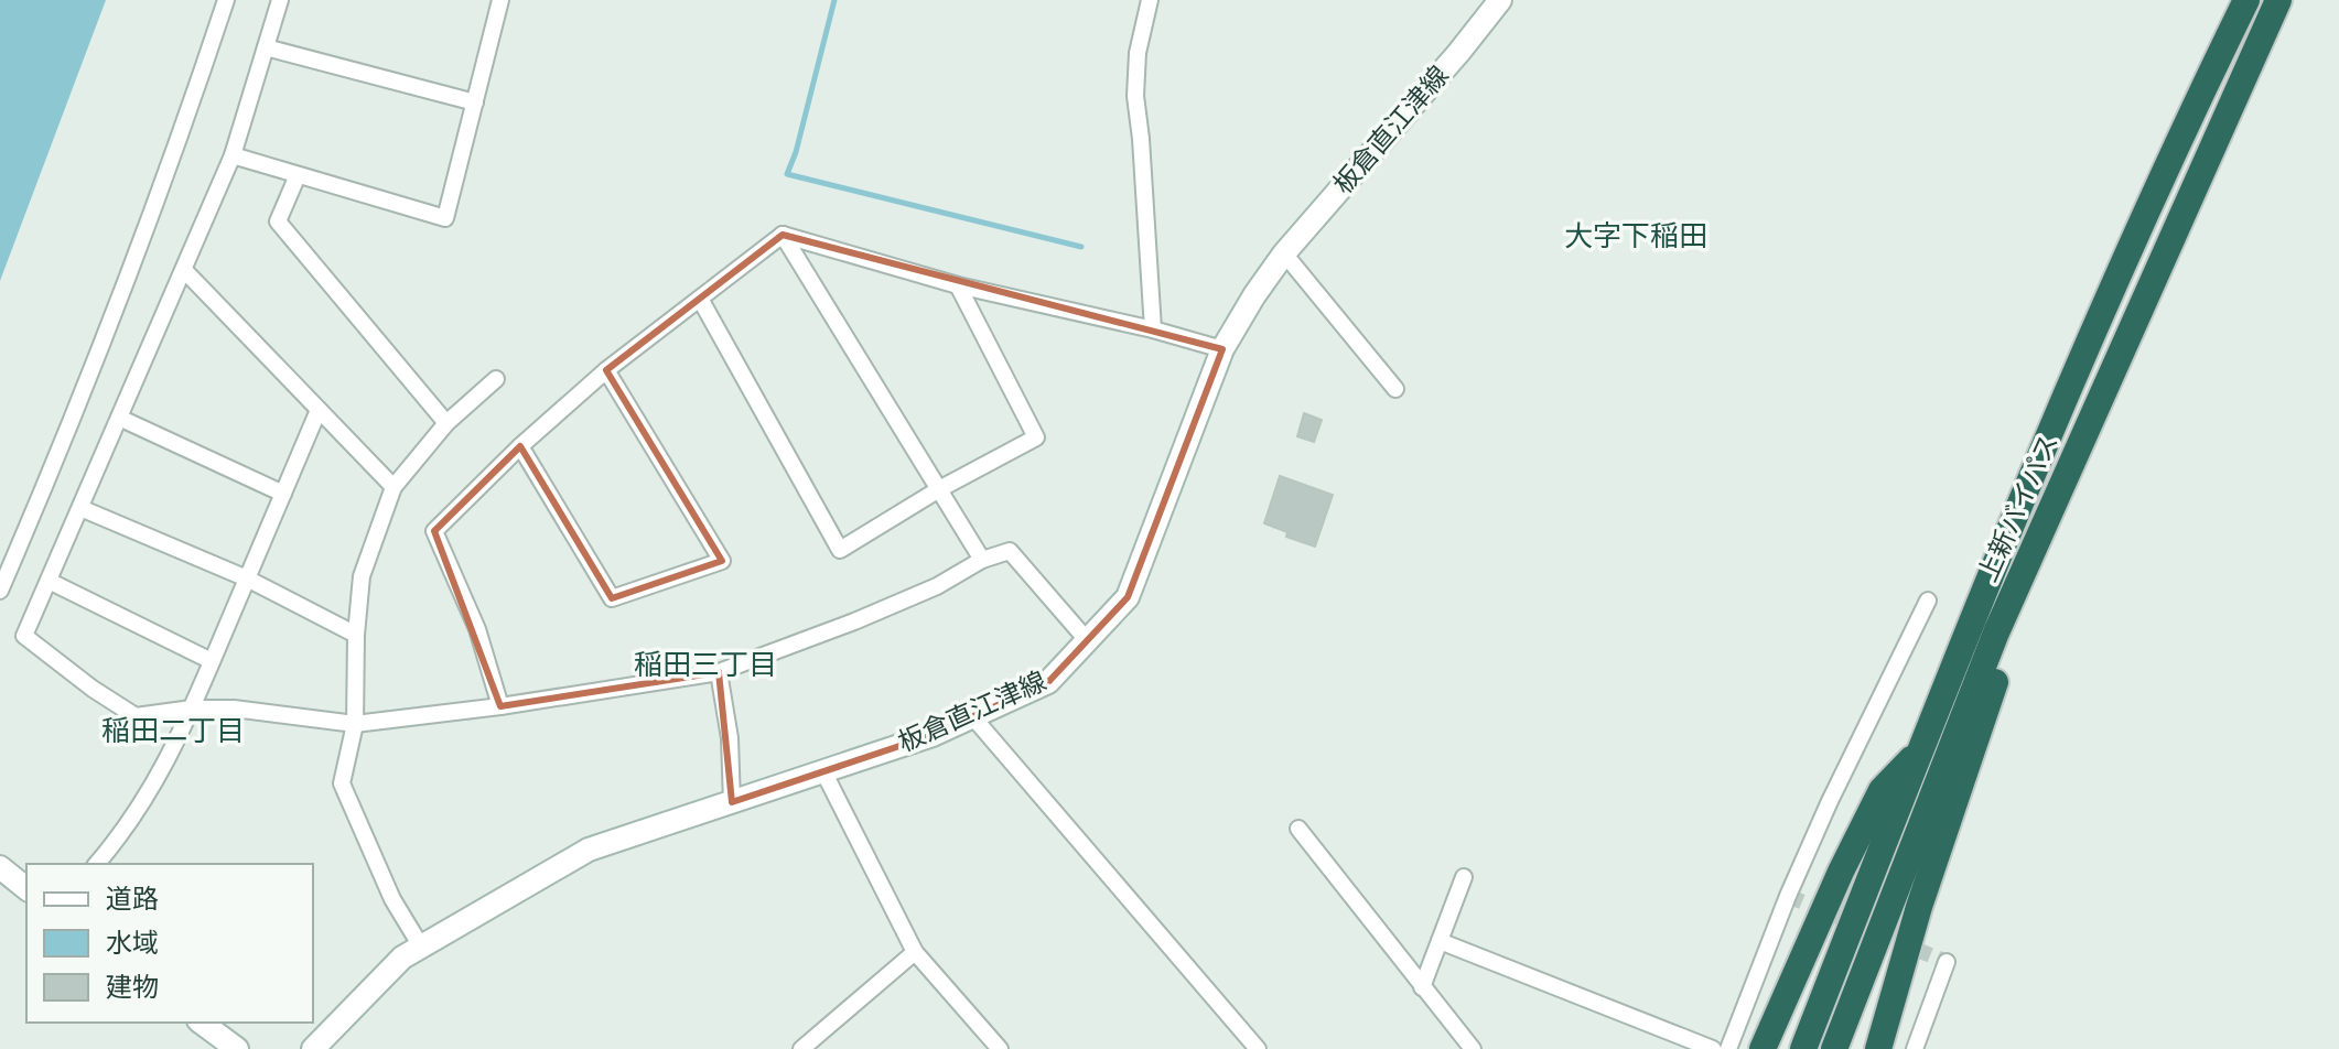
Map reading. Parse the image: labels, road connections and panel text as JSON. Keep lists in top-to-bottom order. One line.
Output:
{"streets":{"highway":["上新バイパス"],"main road":["板倉直江津線"]},"districts":["大字下稲田","稲田三丁目","稲田二丁目"],"legend":["道路","水域","建物"]}
